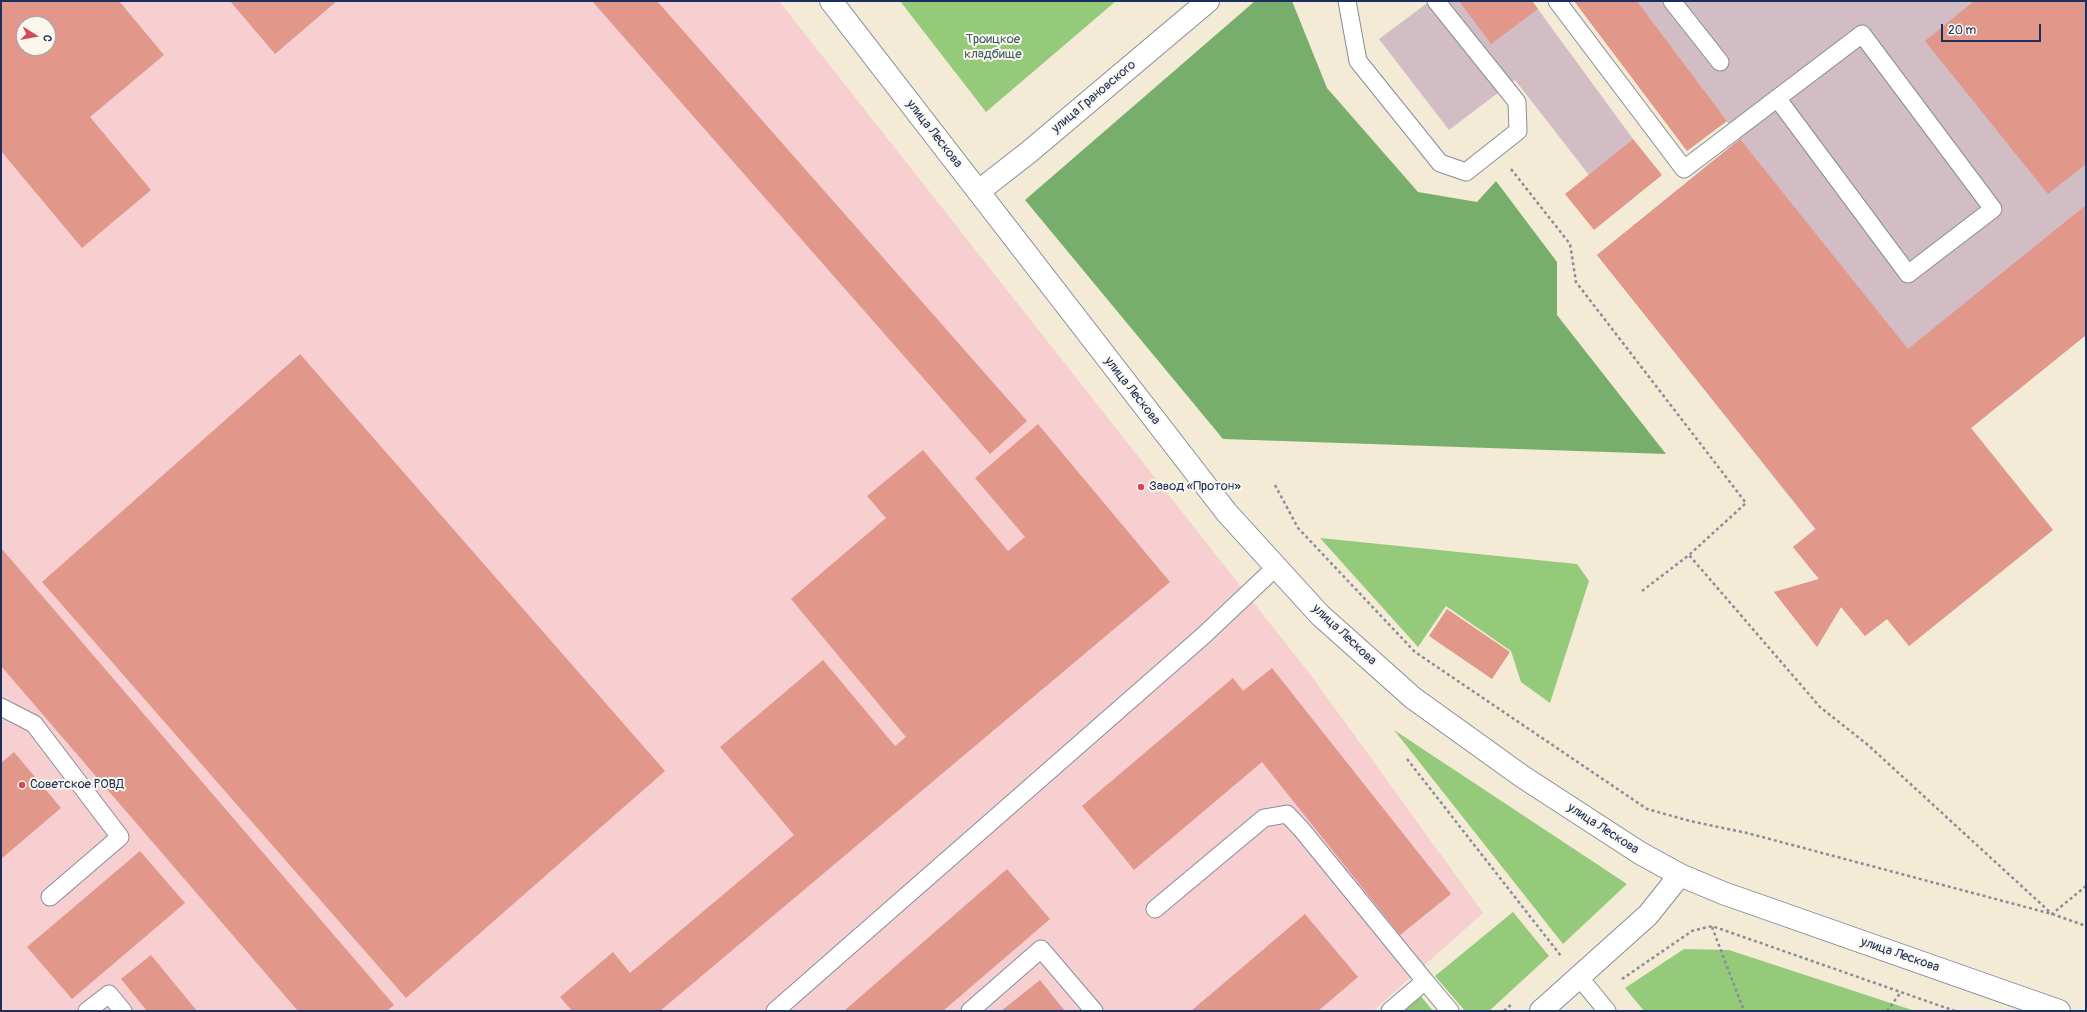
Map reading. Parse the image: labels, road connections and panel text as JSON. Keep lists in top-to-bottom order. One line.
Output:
{"streets":{"main road":["улица Грановского","улица Лескова"]},"crossings":[["улица Грановского","улица Лескова"]],"parks":["Троицкое кладбище"],"places":["Завод «Протон»","Советское РОВД"],"scale_bar":"20 m","north":"right"}
